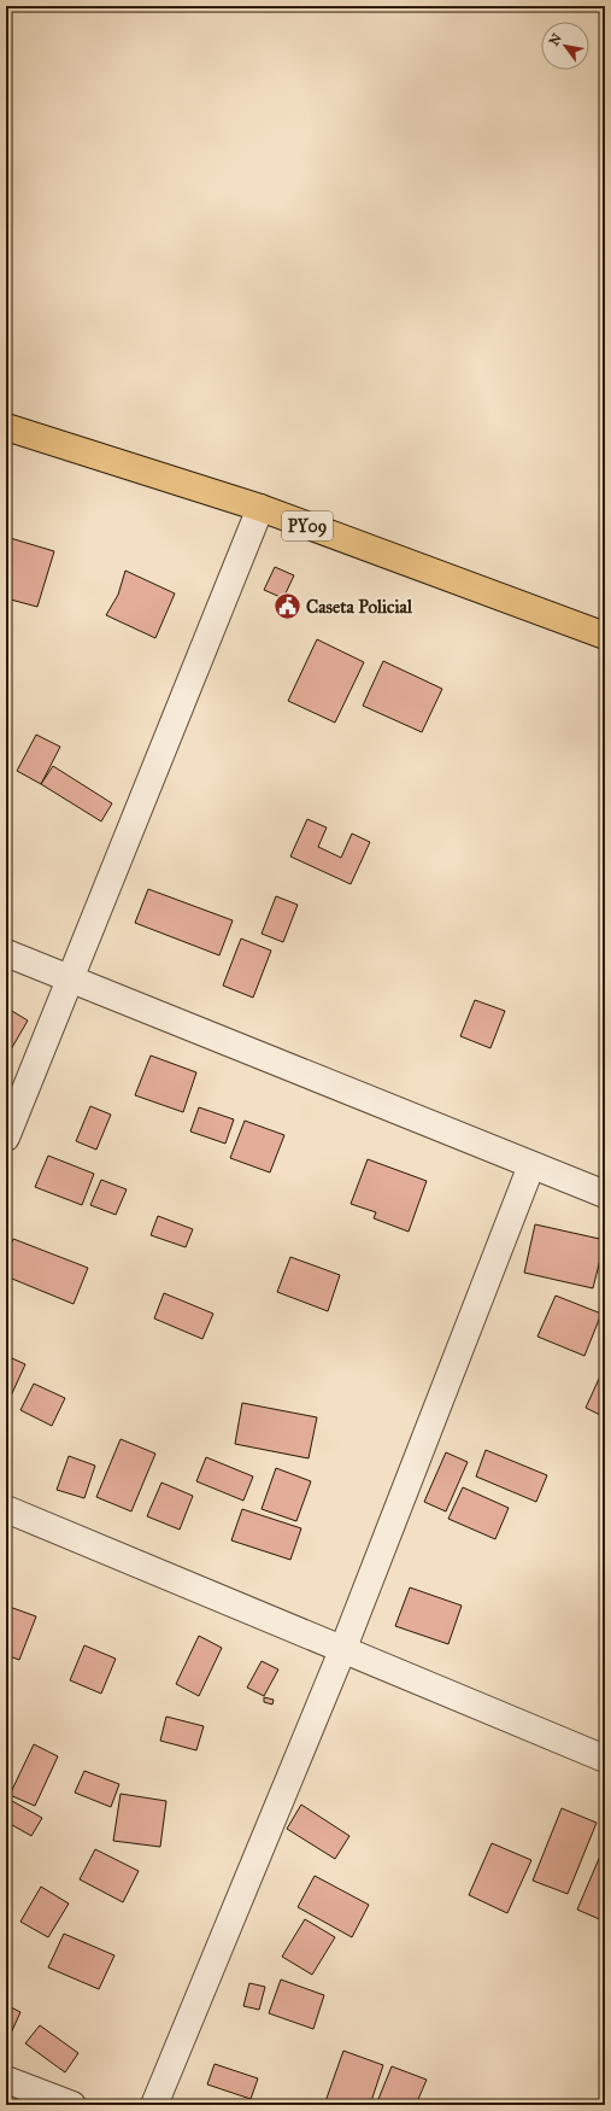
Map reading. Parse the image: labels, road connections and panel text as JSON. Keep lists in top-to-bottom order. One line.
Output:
{"streets":{"highway":["PY09"]},"places":{"public building":["Caseta Policial"]},"north":"top left"}
